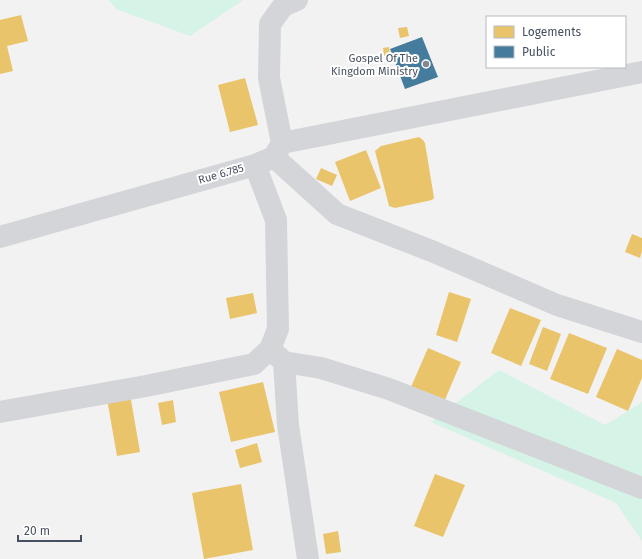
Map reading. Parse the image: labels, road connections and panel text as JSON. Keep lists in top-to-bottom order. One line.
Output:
{"streets":{"street":["Rue 6.785"]},"places":["Gospel Of The Kingdom Ministry"],"legend":["Logements","Public"],"scale_bar":"20 m"}
